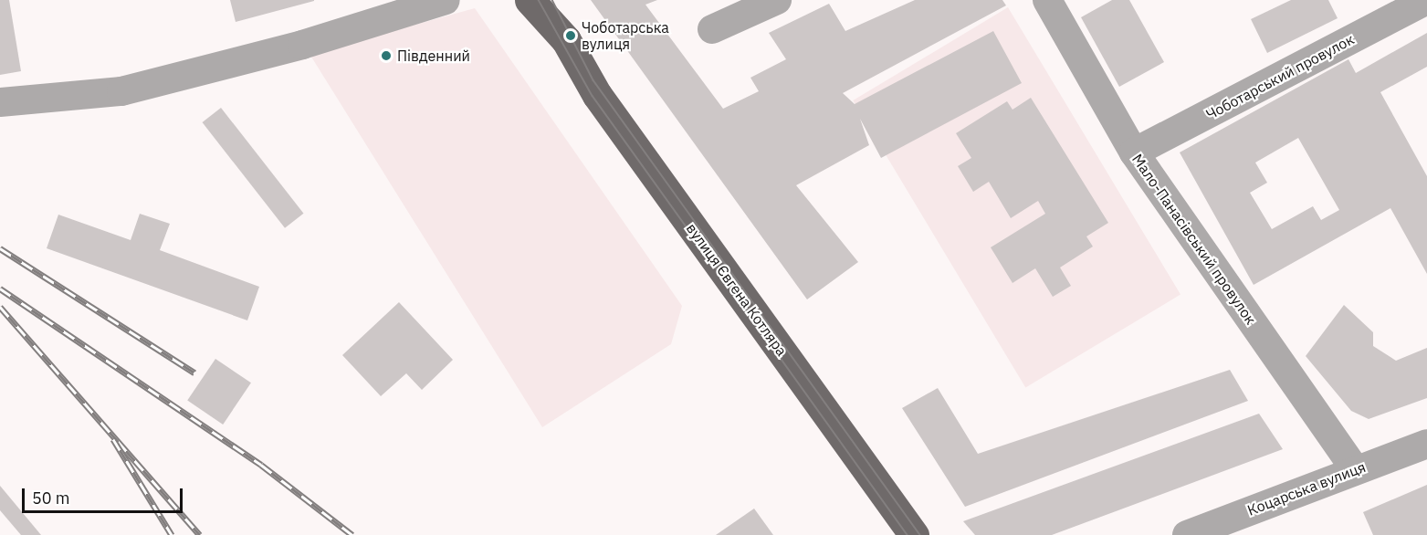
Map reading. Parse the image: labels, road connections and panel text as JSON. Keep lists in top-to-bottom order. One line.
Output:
{"streets":{"main road":["вулиця Євгена Котляра"],"street":["Чоботарський провулок","Мало-Панасівський провулок","Коцарська вулиця"]},"crossings":[["Чоботарський провулок","Мало-Панасівський провулок"],["Мало-Панасівський провулок","Коцарська вулиця"]],"places":["Чоботарська вулиця","Південний"],"scale_bar":"50 m"}
